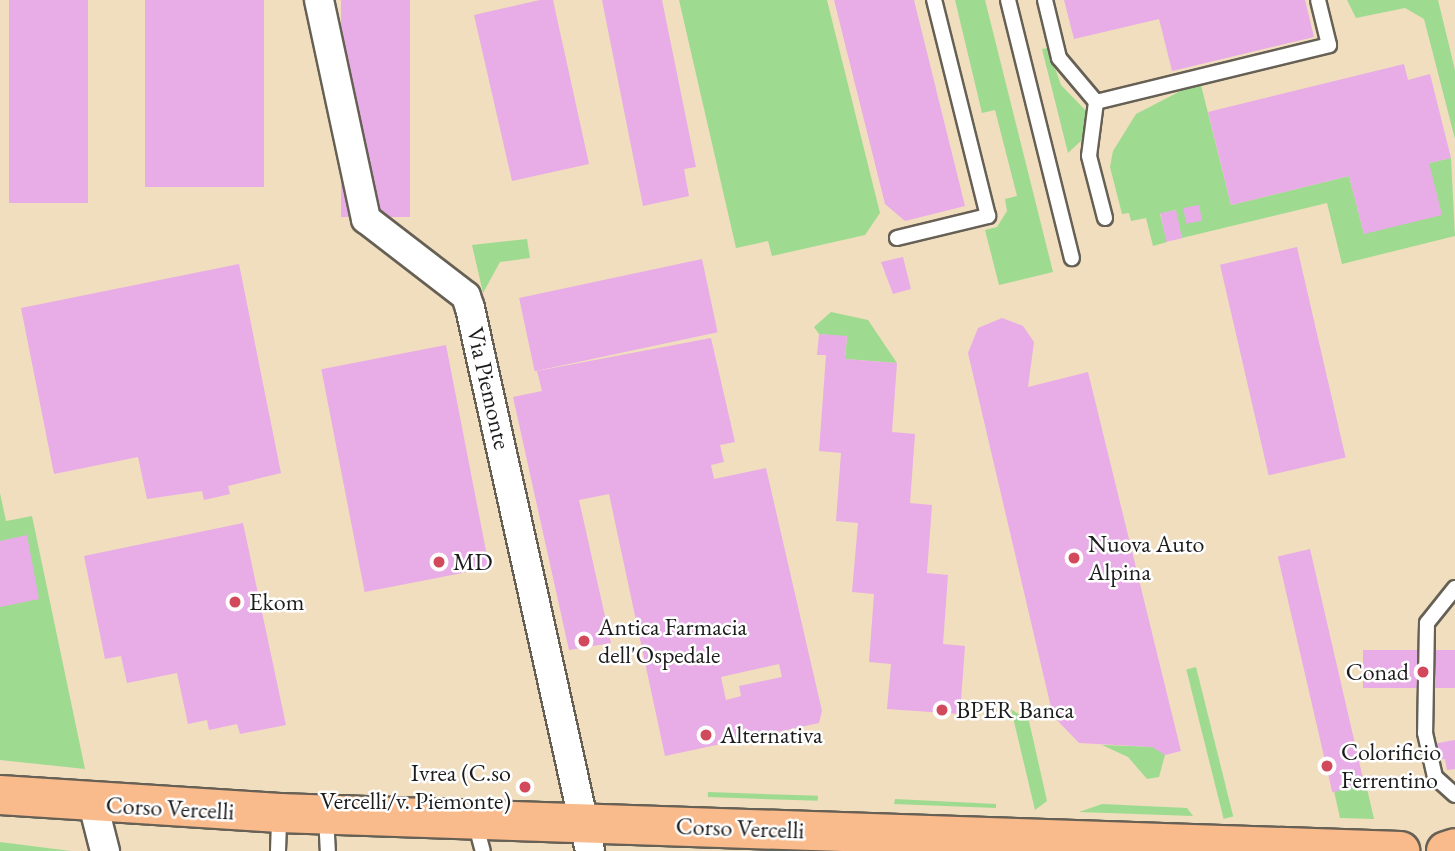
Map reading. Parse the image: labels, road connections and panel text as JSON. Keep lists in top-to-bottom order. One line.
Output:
{"streets":{"main road":["Corso Vercelli"],"street":["Via Piemonte"]},"crossings":[["Via Piemonte","Corso Vercelli"]],"places":["Nuova Auto Alpina","MD","Ekom","Antica Farmacia dell'Ospedale","Conad","BPER Banca","Alternativa","Colorificio Ferrentino","Ivrea (C.so Vercelli/v. Piemonte)"]}
